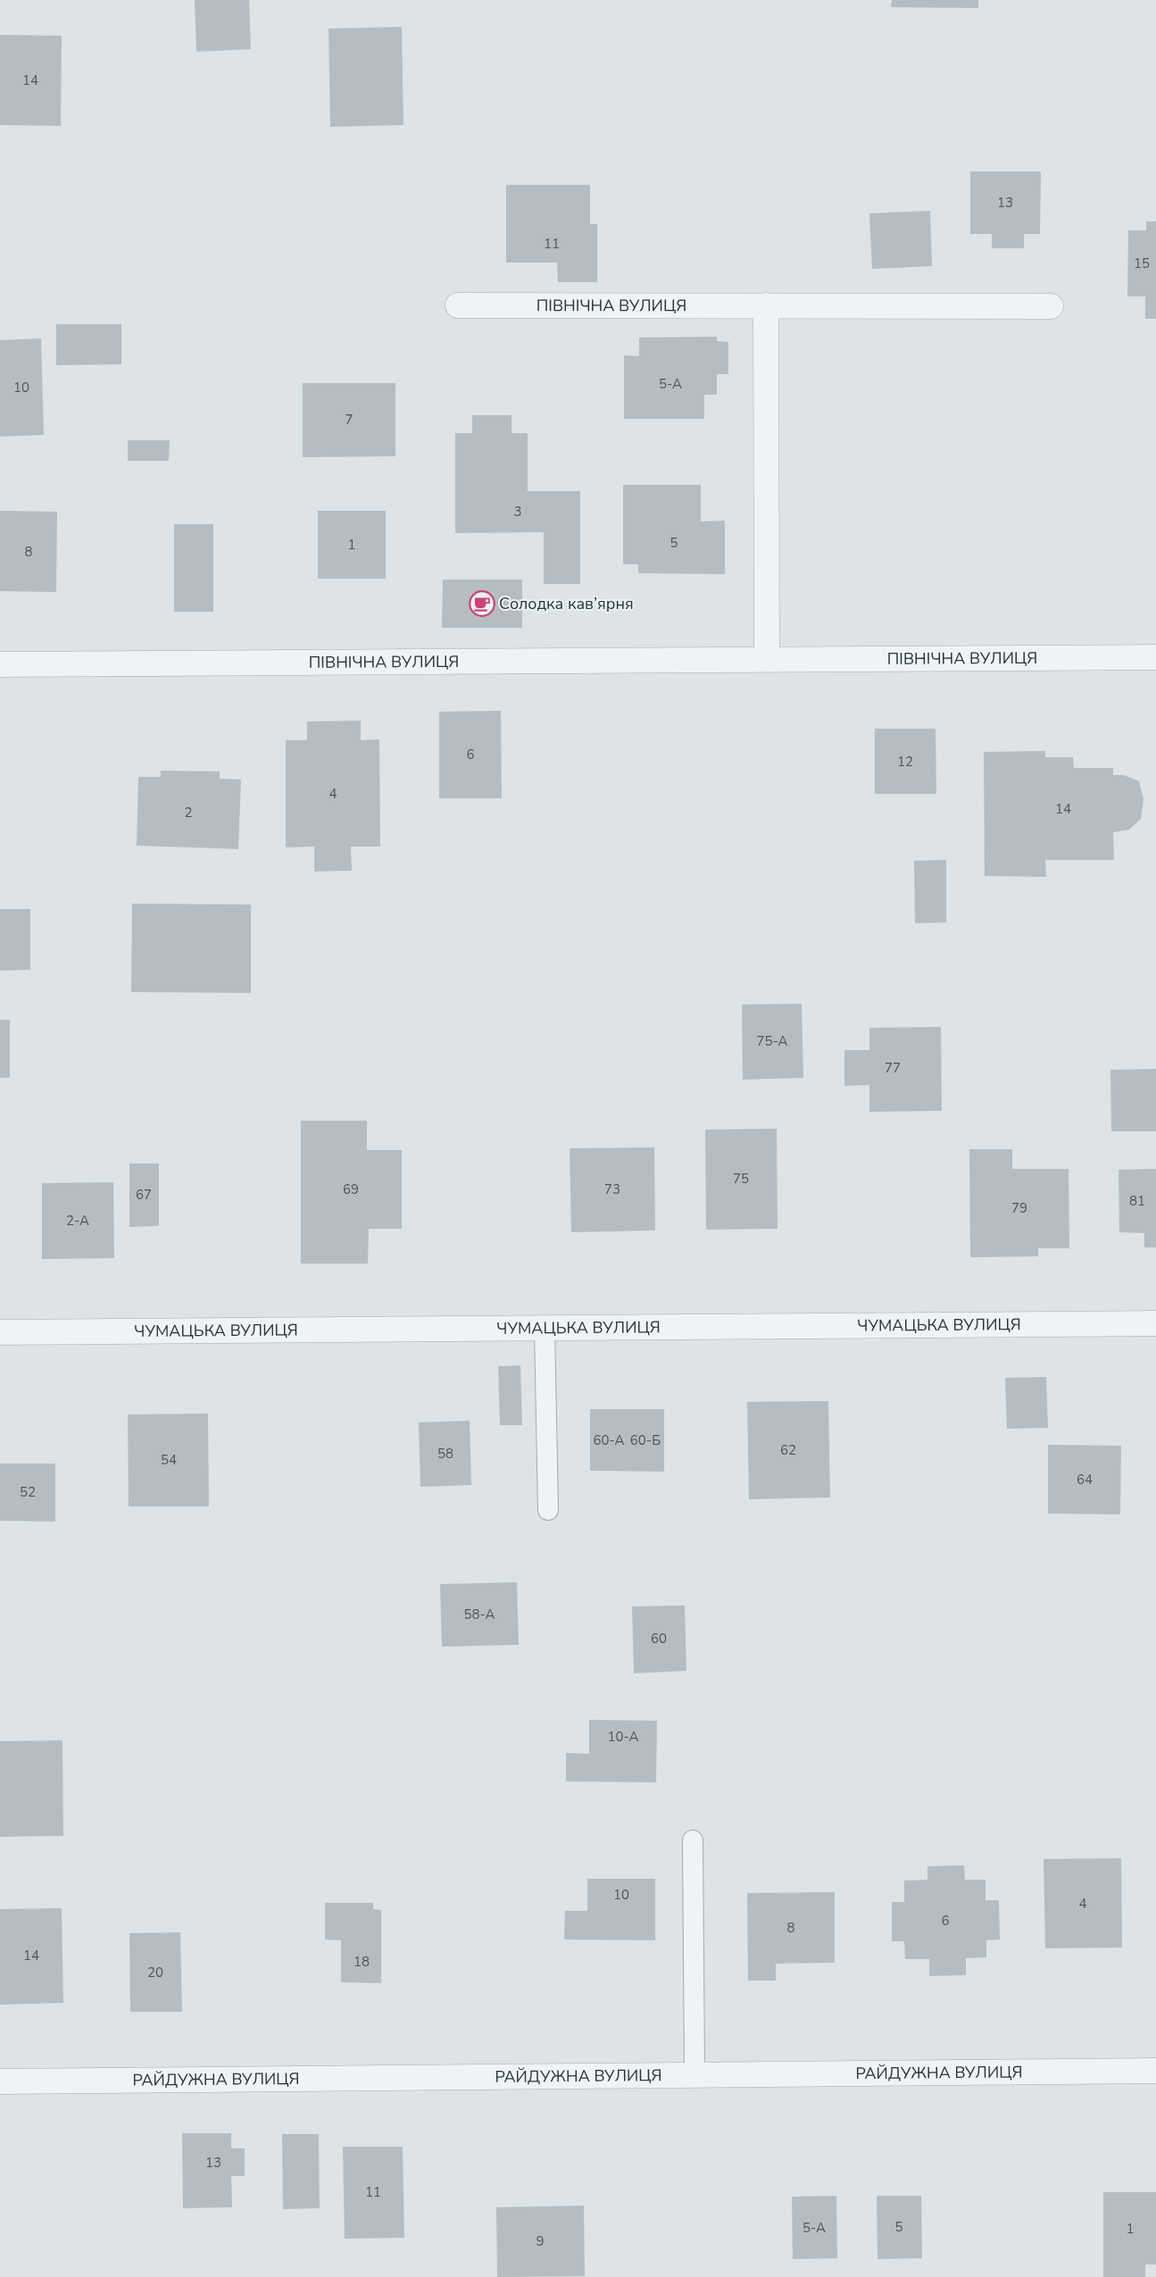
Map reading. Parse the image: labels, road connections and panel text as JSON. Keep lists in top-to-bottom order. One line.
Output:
{"streets":{"street":["ПІВНІЧНА ВУЛИЦЯ","ЧУМАЦЬКА ВУЛИЦЯ","РАЙДУЖНА ВУЛИЦЯ"]},"places":{"cafe":["Солодка кав’ярня"]},"house_numbers":["14","13","11","15","5-А","10","7","3","5","1","8","6","12","4","14","2","75-А","77","75","69","73","67","81","79","2-А","60-А","60-Б","62","58","54","64","52","58-А","60","10-А","10","4","6","8","14","18","20","13","11","5","5-А","1","9"]}
